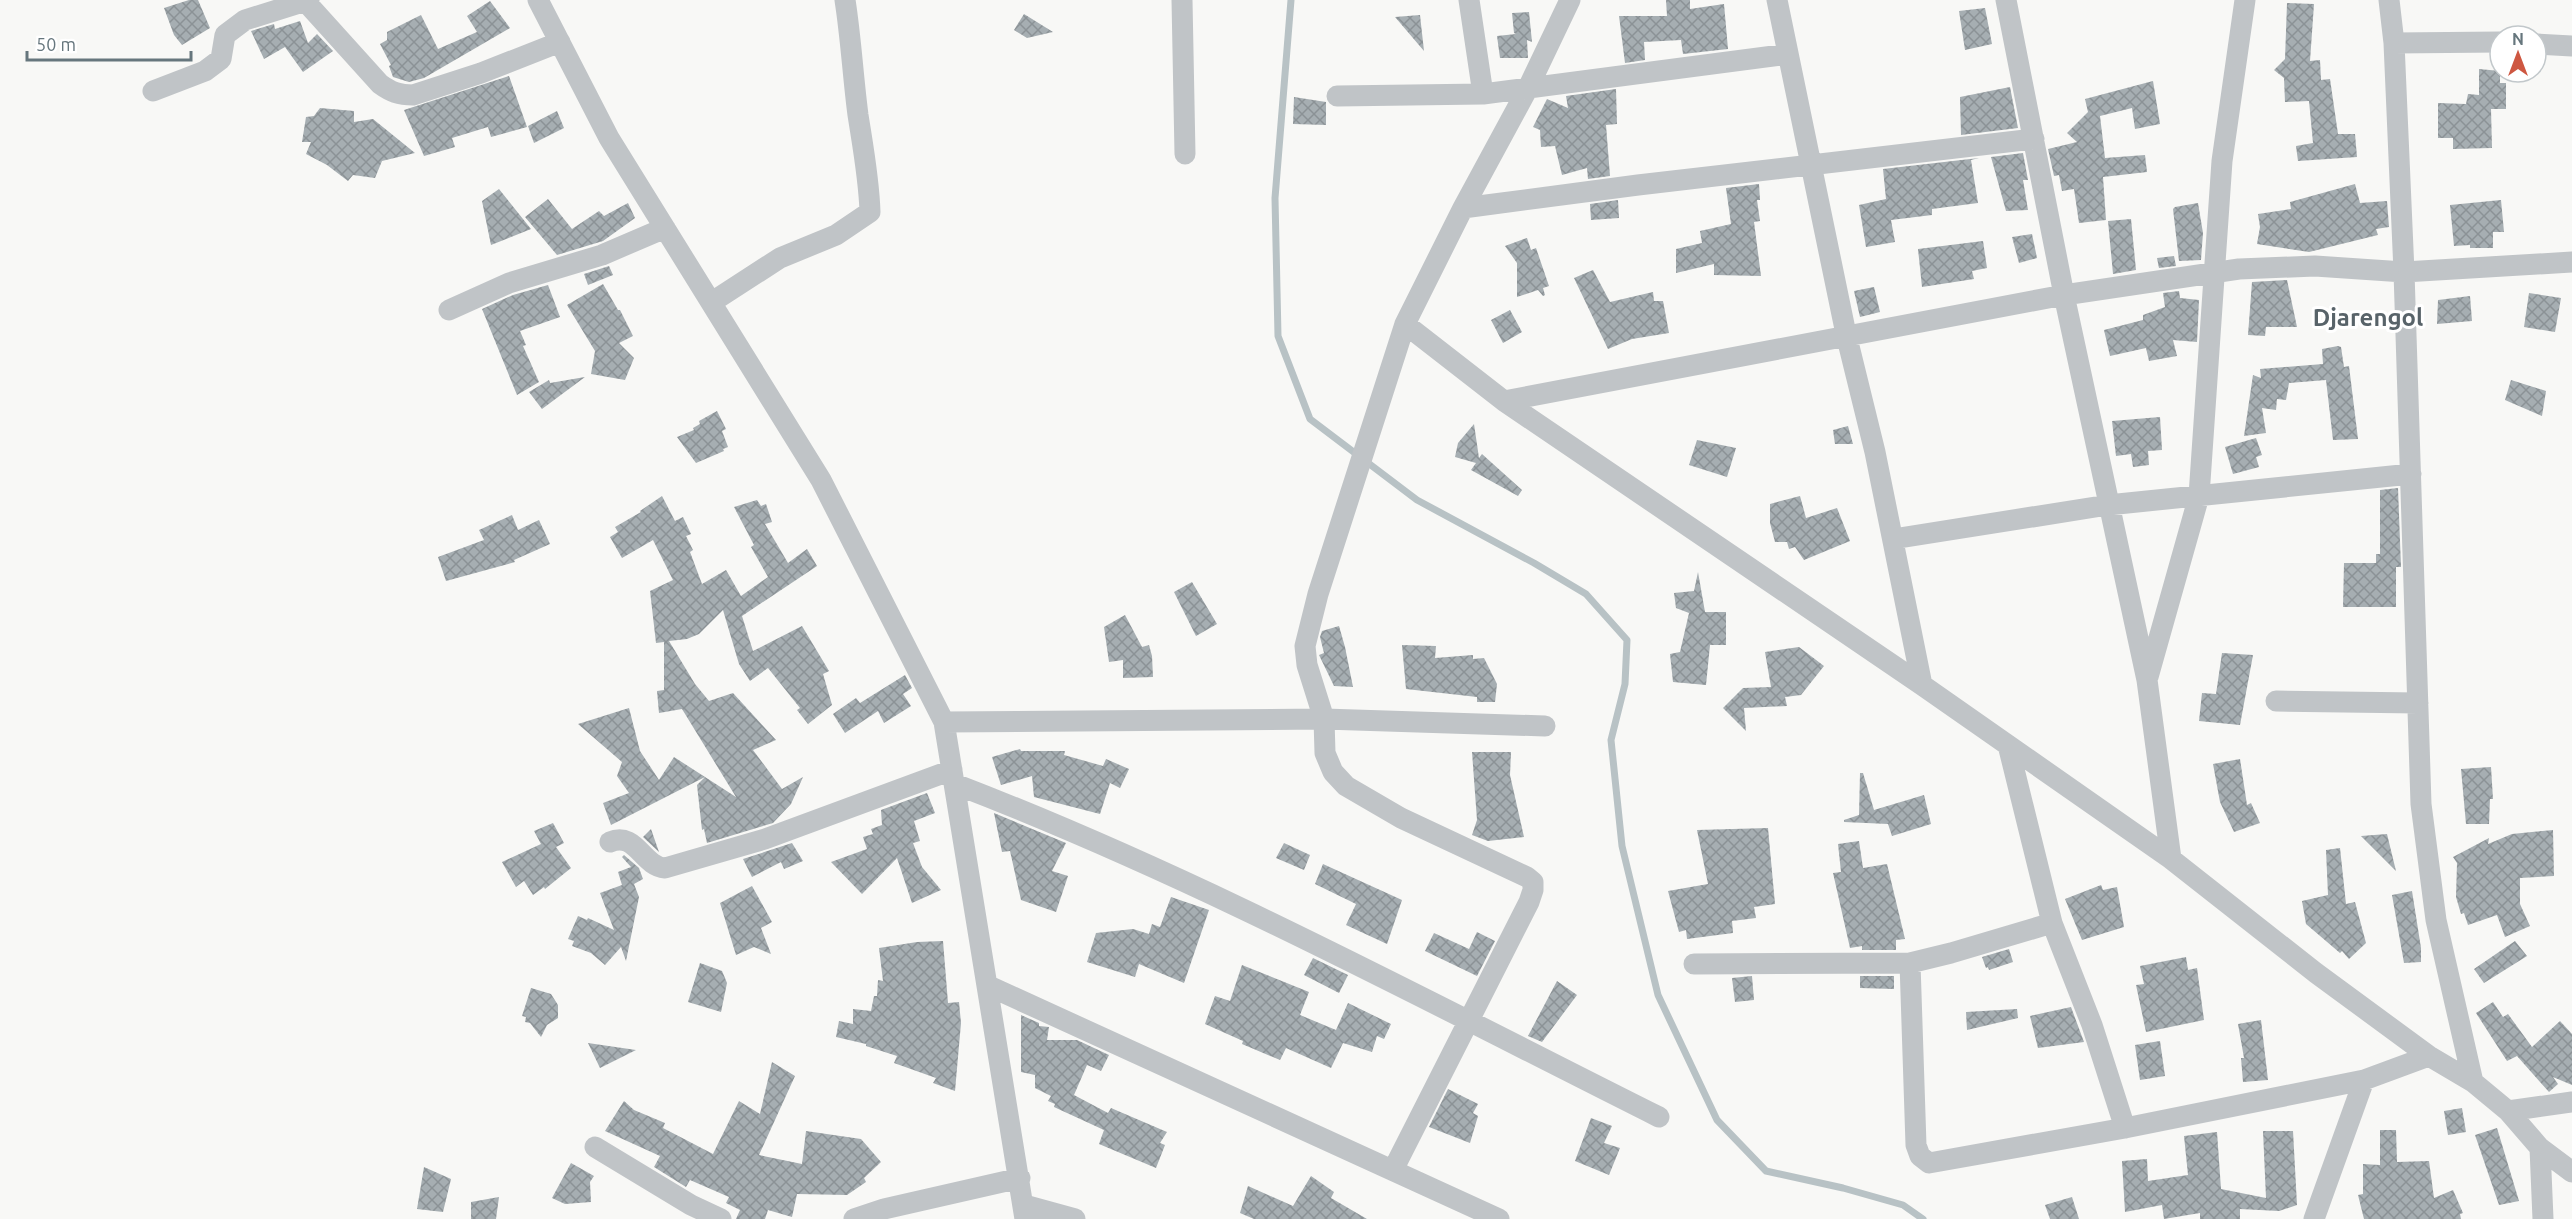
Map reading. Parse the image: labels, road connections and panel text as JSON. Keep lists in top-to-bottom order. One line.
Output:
{"districts":["Djarengol"],"scale_bar":"50 m","north":"top"}
